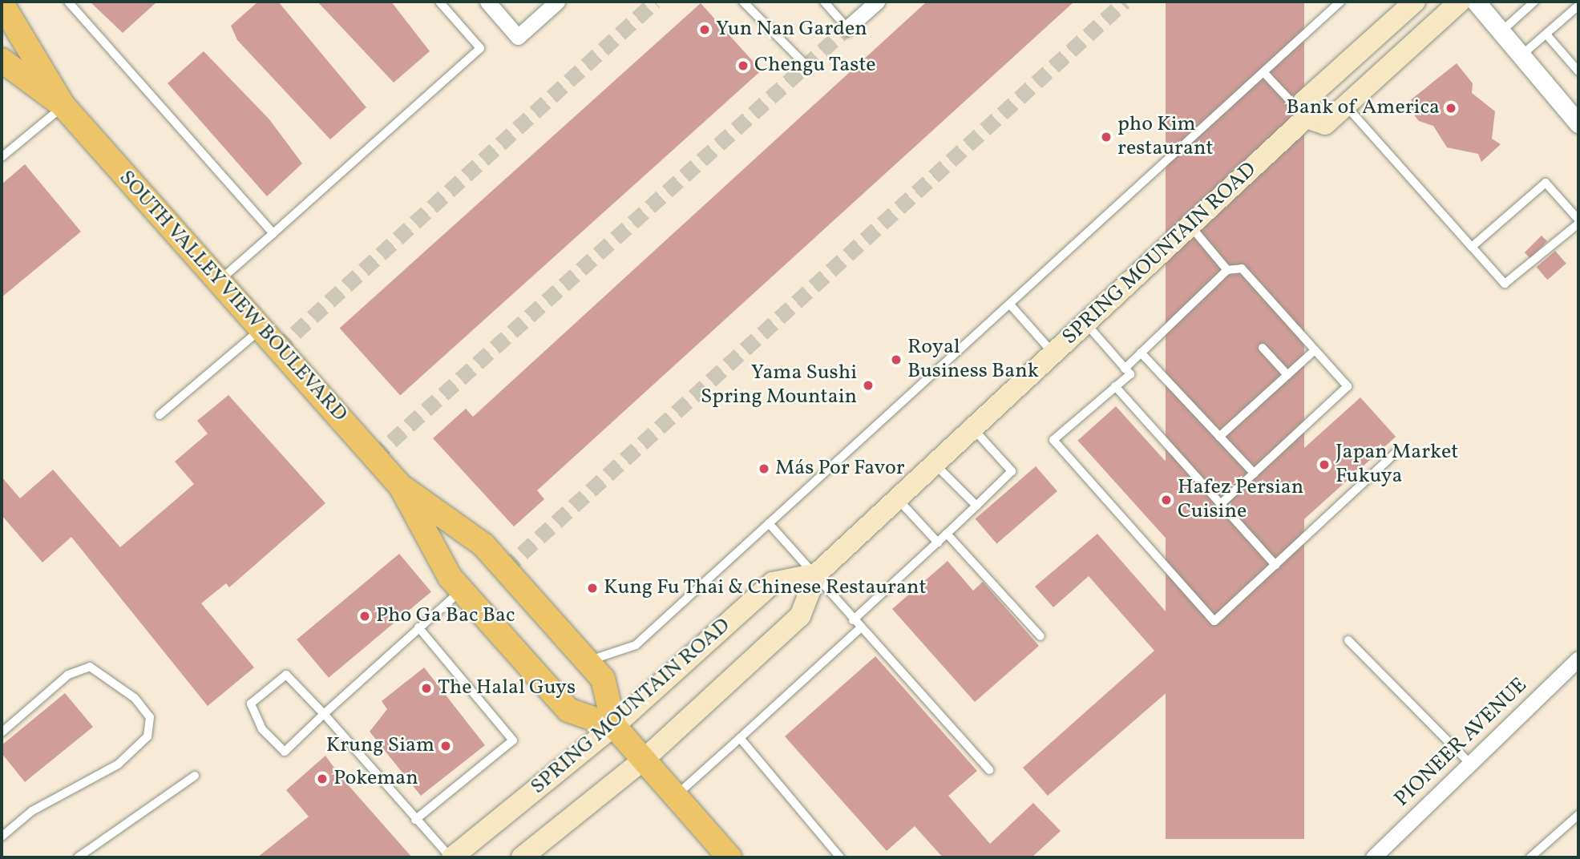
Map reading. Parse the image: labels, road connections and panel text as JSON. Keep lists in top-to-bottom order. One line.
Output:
{"streets":{"main road":["SPRING MOUNTAIN ROAD","SOUTH VALLEY VIEW BOULEVARD"],"street":["PIONEER AVENUE"]},"crossings":[["SPRING MOUNTAIN ROAD","SOUTH VALLEY VIEW BOULEVARD"]],"places":["Yun Nan Garden","Chengu Taste","Bank of America","pho Kim restaurant","Royal Business Bank","Yama Sushi Spring Mountain","Japan Market Fukuya","Más Por Favor","Hafez Persian Cuisine","Kung Fu Thai & Chinese Restaurant","Pho Ga Bac Bac","The Halal Guys","Krung Siam","Pokeman"]}
